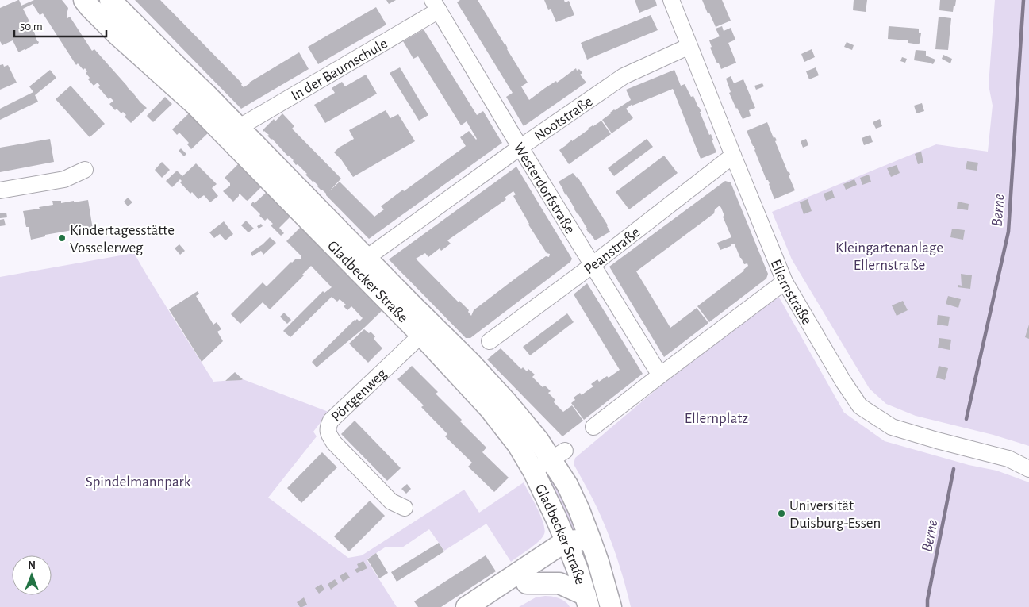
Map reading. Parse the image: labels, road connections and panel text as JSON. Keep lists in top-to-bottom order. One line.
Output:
{"streets":{"main road":["Gladbecker Straße"],"street":["In der Baumschule","Nootstraße","Westerdorfstraße","Peanstraße","Ellernstraße","Pörtgenweg"]},"crossings":[["In der Baumschule","Westerdorfstraße"],["In der Baumschule","Gladbecker Straße"],["Nootstraße","Westerdorfstraße"],["Nootstraße","Gladbecker Straße"],["Nootstraße","Ellernstraße"],["Westerdorfstraße","Peanstraße"],["Peanstraße","Ellernstraße"],["Gladbecker Straße","Pörtgenweg"]],"water":["Berne"],"parks":["Kleingartenanlage Ellernstraße","Ellernplatz","Spindelmannpark"],"places":["Kindertagesstätte Vosselerweg","Universität Duisburg-Essen"],"scale_bar":"50 m","north":"top"}
